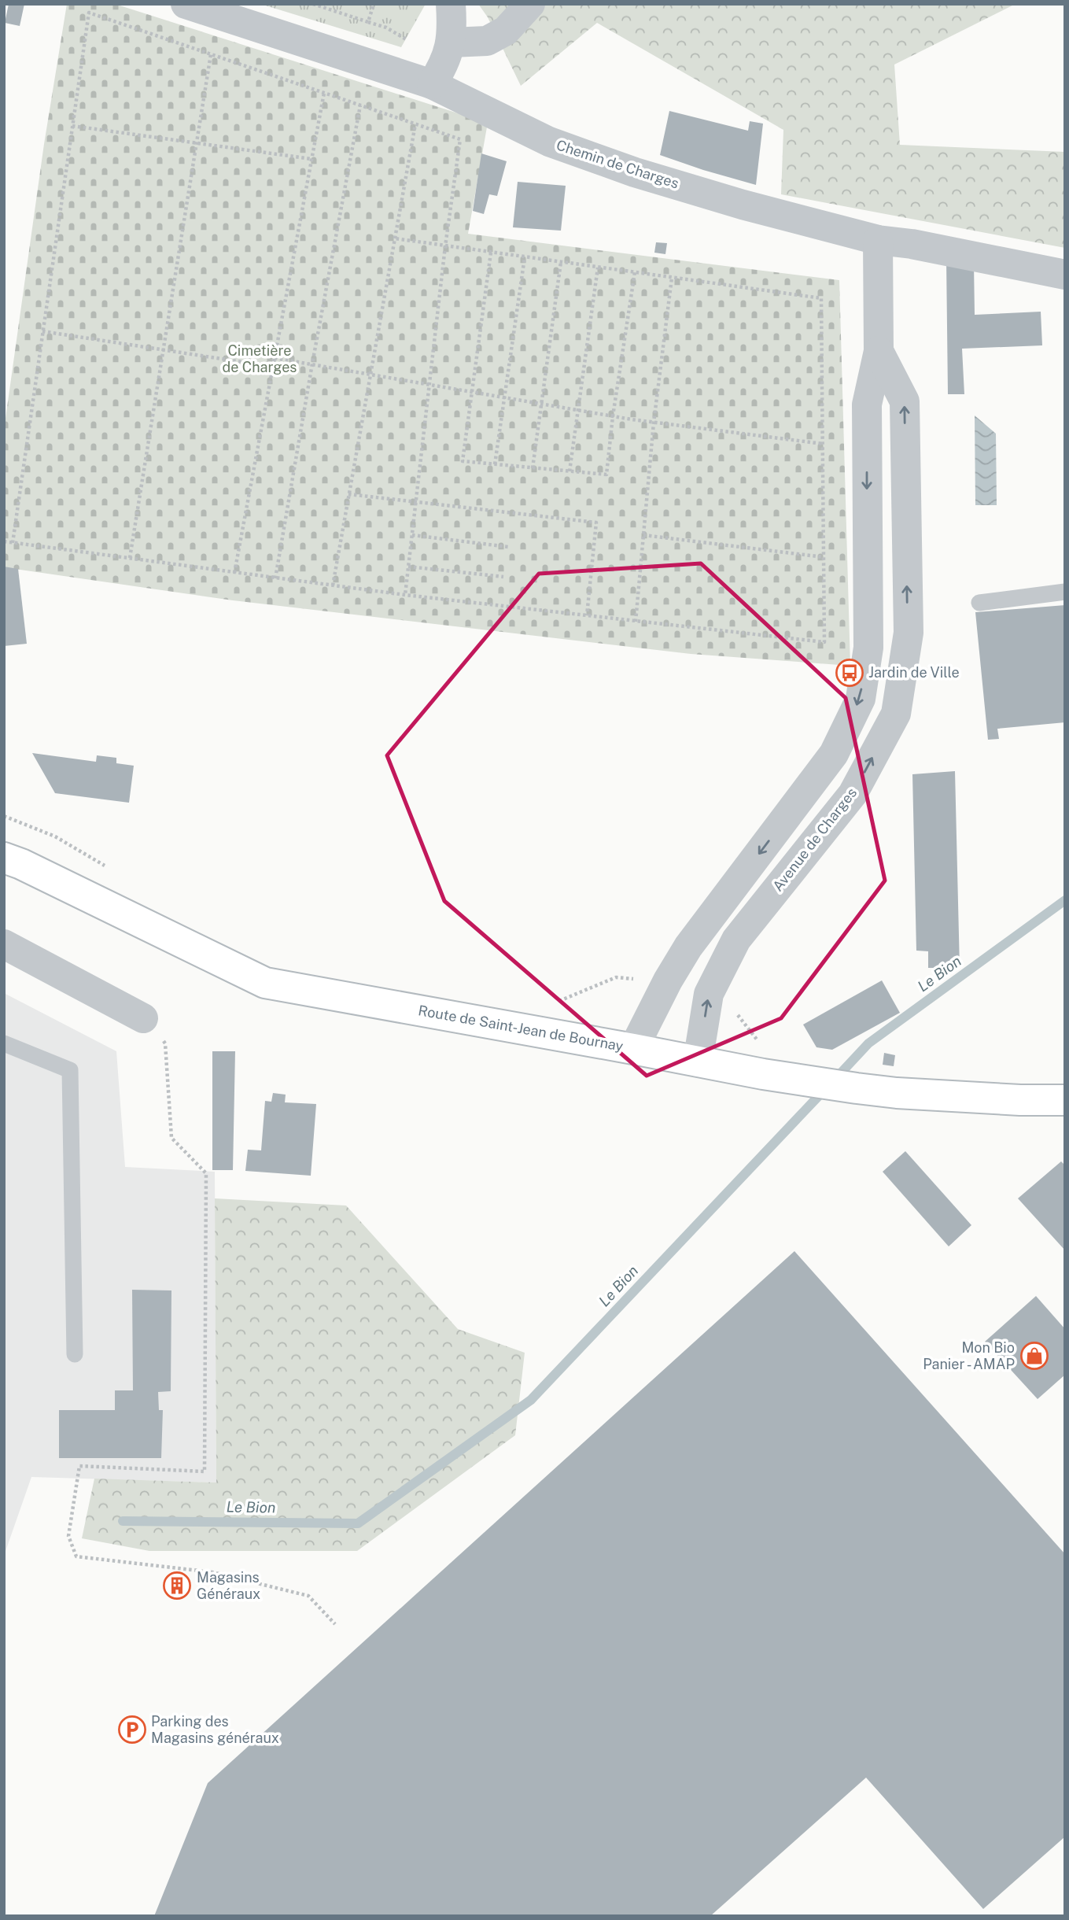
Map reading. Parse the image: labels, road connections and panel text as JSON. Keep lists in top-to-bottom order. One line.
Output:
{"streets":{"main road":["Route de Saint-Jean de Bournay"],"street":["Chemin de Charges","Avenue de Charges"]},"crossings":[["Chemin de Charges","Avenue de Charges"],["Avenue de Charges","Route de Saint-Jean de Bournay"]],"water":["Le Bion"],"parks":["Cimetière de Charges"],"places":{"bus stop":["Jardin de Ville"],"shop":["Mon Bio Panier - AMAP"],"building":["Magasins Généraux"],"parking":["Parking des Magasins généraux"]}}
